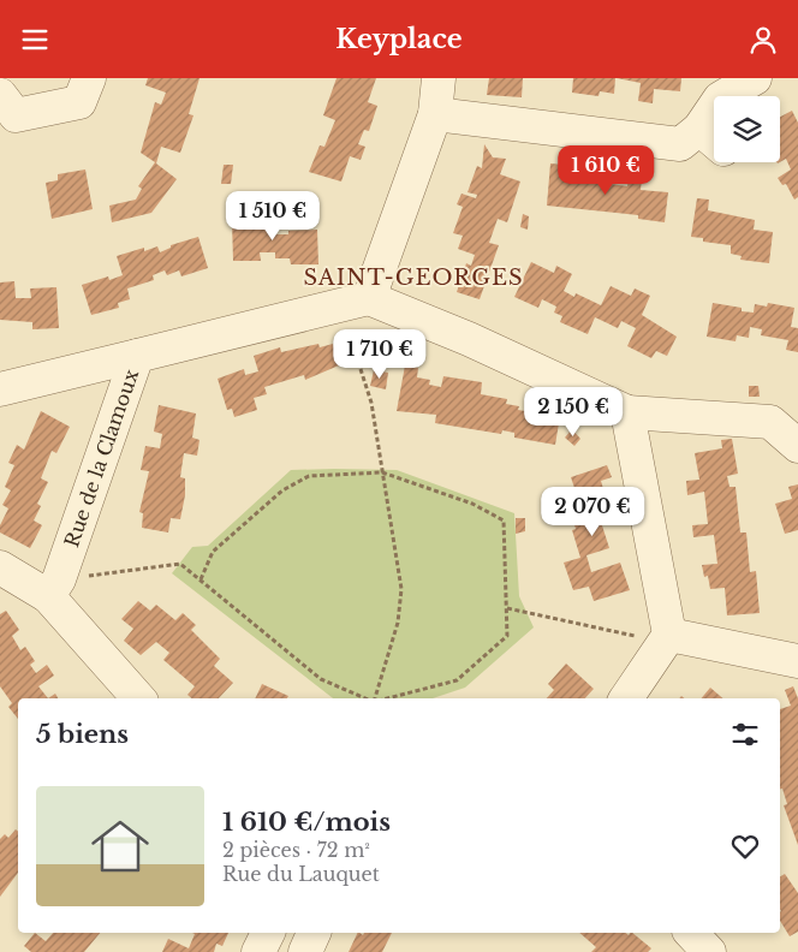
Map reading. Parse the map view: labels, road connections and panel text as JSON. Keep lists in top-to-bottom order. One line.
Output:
{"streets":{"street":["Rue de la Clamoux"]},"districts":["SAINT-GEORGES"],"page":{"header":"Keyplace","price":["1 610 €","1 510 €","1 710 €","2 150 €","2 070 €"],"heading":"5 biens","list":[{"name":"1 610 €/mois","note":"2 pièces · 72 m² · Rue du Lauquet"}]}}
